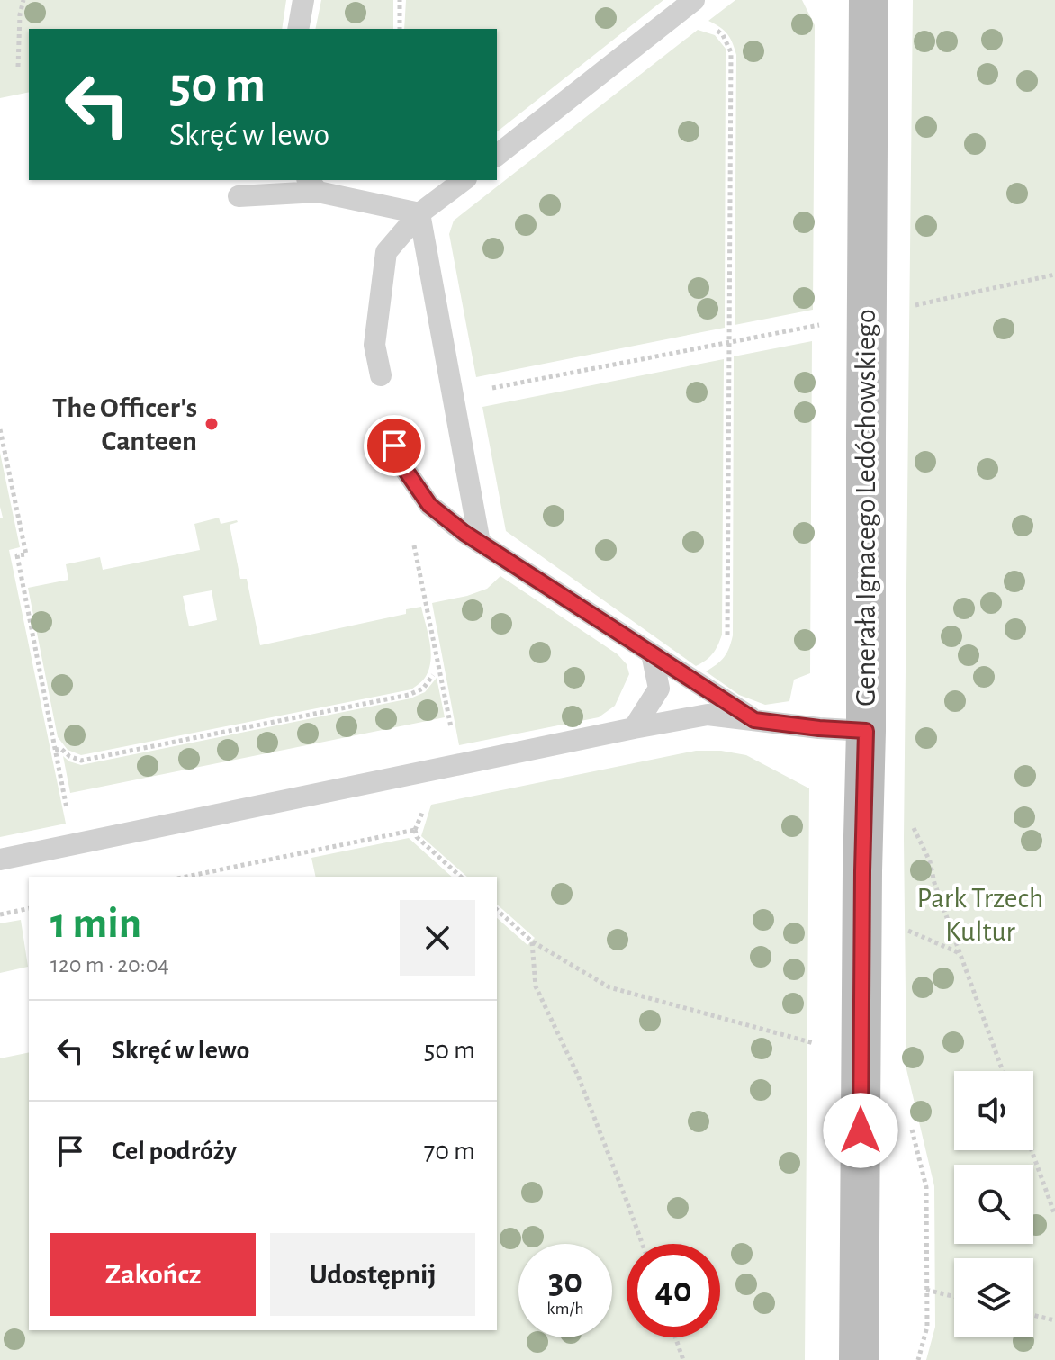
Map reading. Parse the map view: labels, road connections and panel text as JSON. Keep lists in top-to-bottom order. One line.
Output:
{"streets":{"street":["Generała Ignacego Ledóchowskiego"]},"parks":["Park Trzech Kultur"],"places":["The Officer's Canteen"],"page":{"turn":["50 m","Skręć w lewo"],"heading":["1 min","120 m · 20:04"],"list":[{"name":"Skręć w lewo","value":"50 m"},{"name":"Cel podróży","value":"70 m"}],"buttons":["Zakończ","Udostępnij"],"speed":"30 km/h","limit":"40"}}
